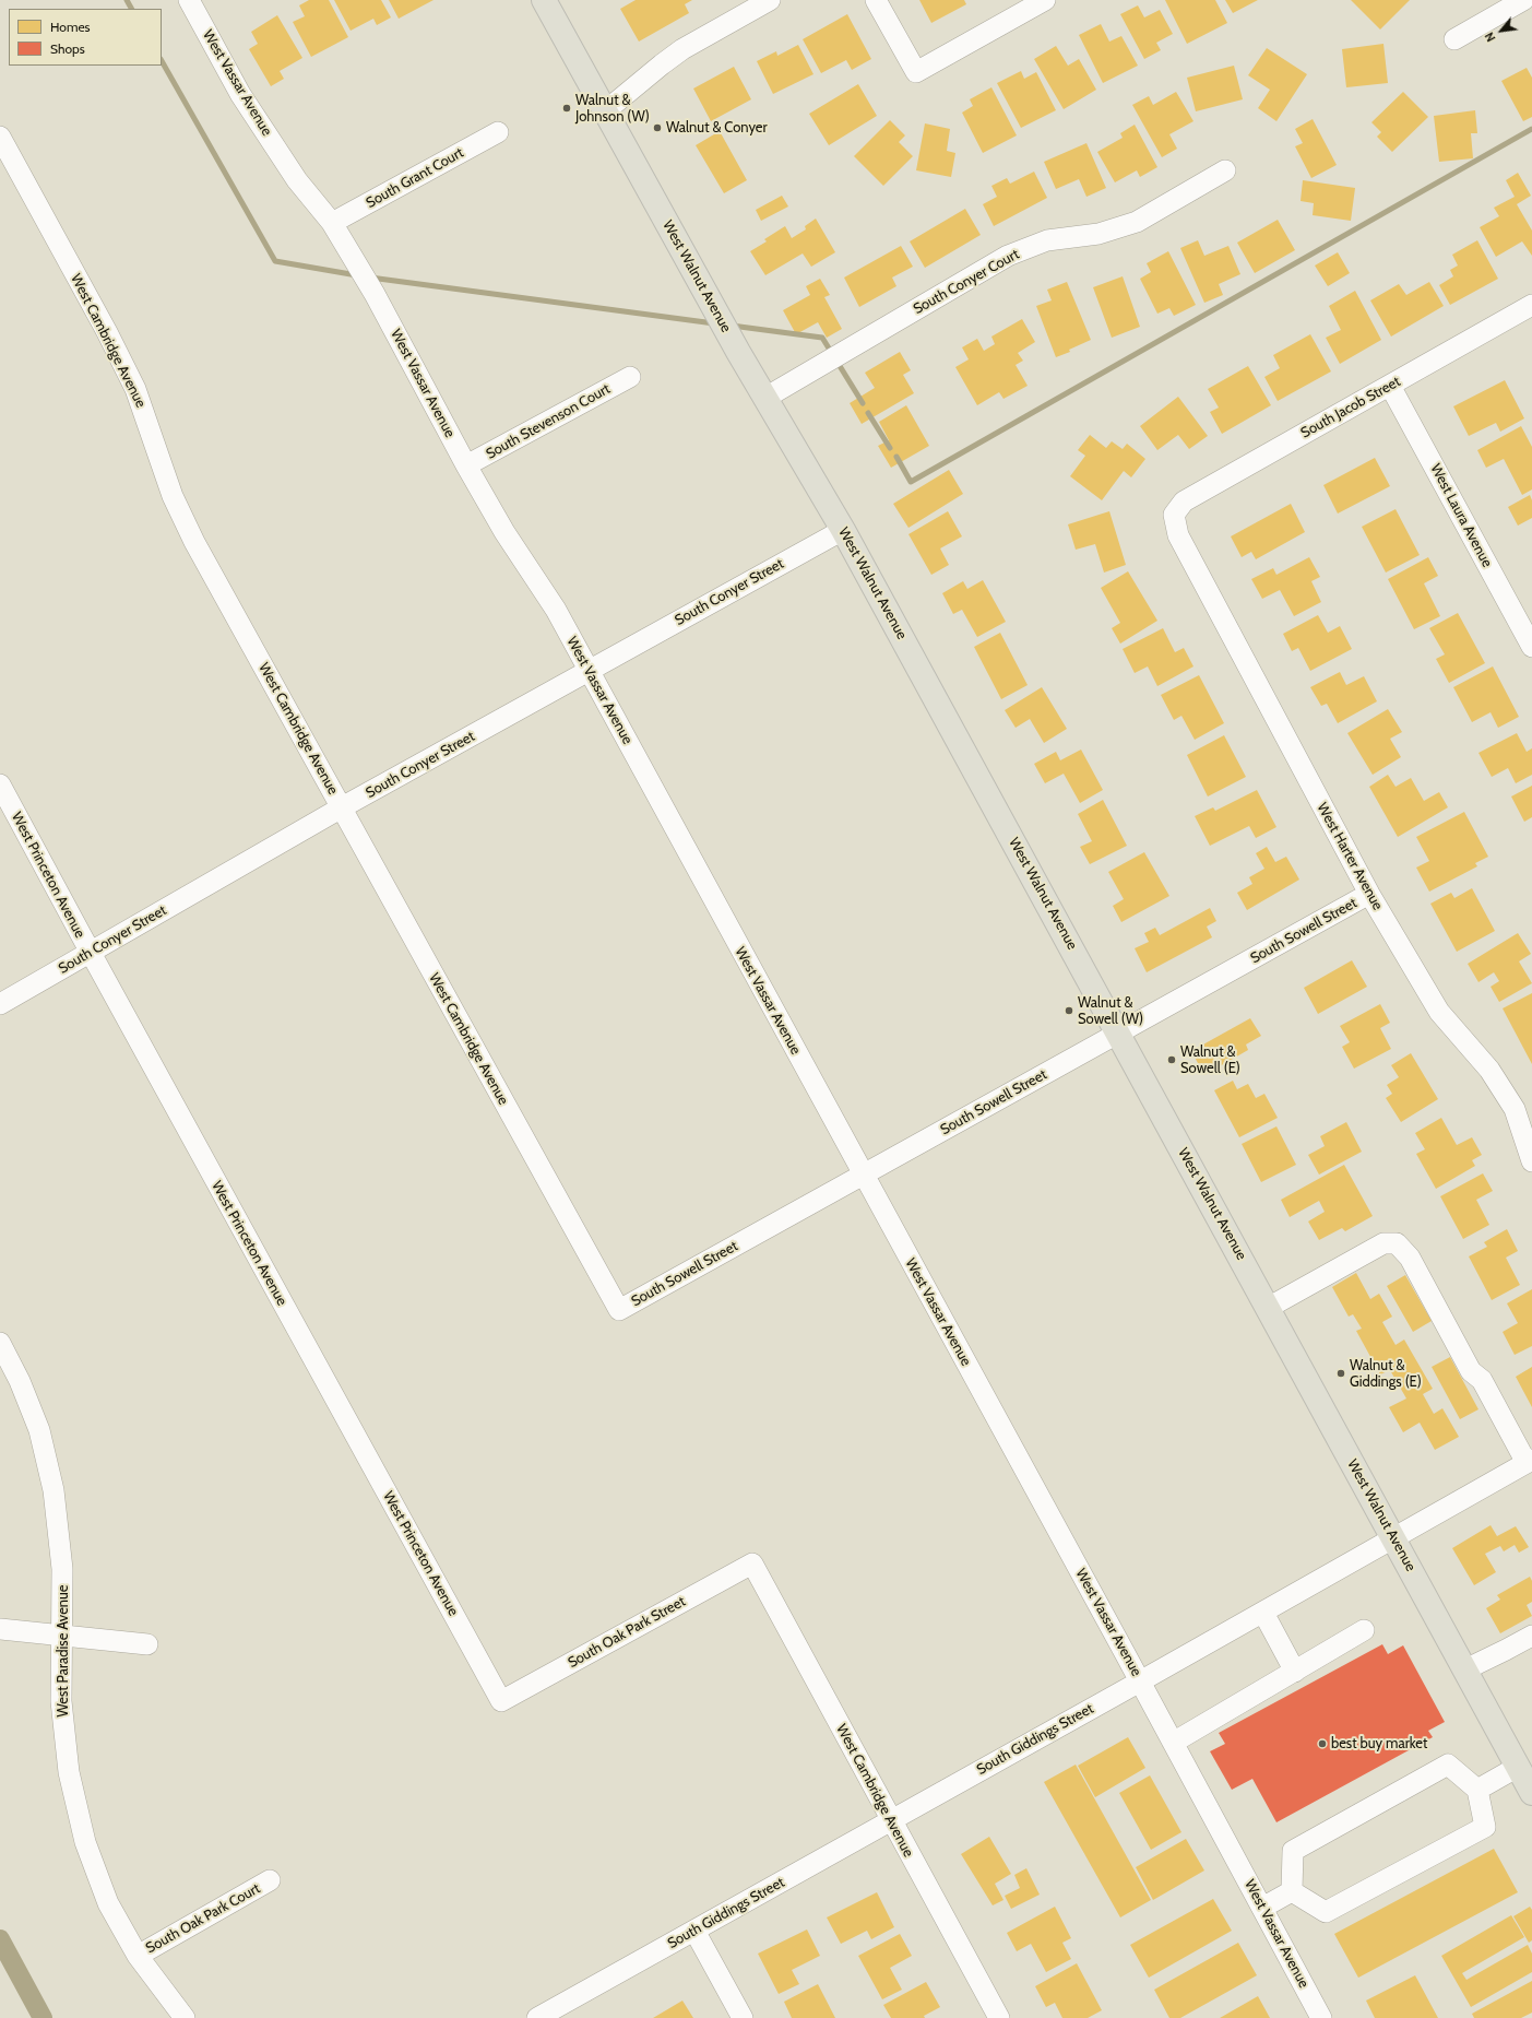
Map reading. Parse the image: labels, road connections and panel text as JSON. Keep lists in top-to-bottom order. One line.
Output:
{"streets":{"main road":["West Walnut Avenue"],"street":["West Vassar Avenue","South Grant Court","South Conyer Court","West Cambridge Avenue","South Jacob Street","South Stevenson Court","West Laura Avenue","South Conyer Street","West Harter Avenue","West Princeton Avenue","South Sowell Street","South Oak Park Street","West Paradise Avenue","South Giddings Street","South Oak Park Court"]},"crossings":[["West Vassar Avenue","South Grant Court"],["West Vassar Avenue","South Stevenson Court"],["West Vassar Avenue","South Conyer Street"],["West Vassar Avenue","South Sowell Street"],["West Vassar Avenue","South Giddings Street"],["West Walnut Avenue","South Conyer Court"],["West Walnut Avenue","South Conyer Street"],["West Walnut Avenue","South Sowell Street"],["West Walnut Avenue","South Giddings Street"],["West Cambridge Avenue","South Conyer Street"],["West Cambridge Avenue","South Sowell Street"],["West Cambridge Avenue","South Oak Park Street"],["West Cambridge Avenue","South Giddings Street"],["South Jacob Street","West Laura Avenue"],["South Jacob Street","West Harter Avenue"],["South Conyer Street","West Princeton Avenue"],["West Harter Avenue","South Sowell Street"],["West Princeton Avenue","South Oak Park Street"],["West Paradise Avenue","South Oak Park Court"]],"places":["Walnut & Johnson (W)","Walnut & Conyer","Walnut & Sowell (W)","Walnut & Sowell (E)","Walnut & Giddings (E)","best buy market"],"legend":["Homes","Shops"],"north":"bottom left"}
